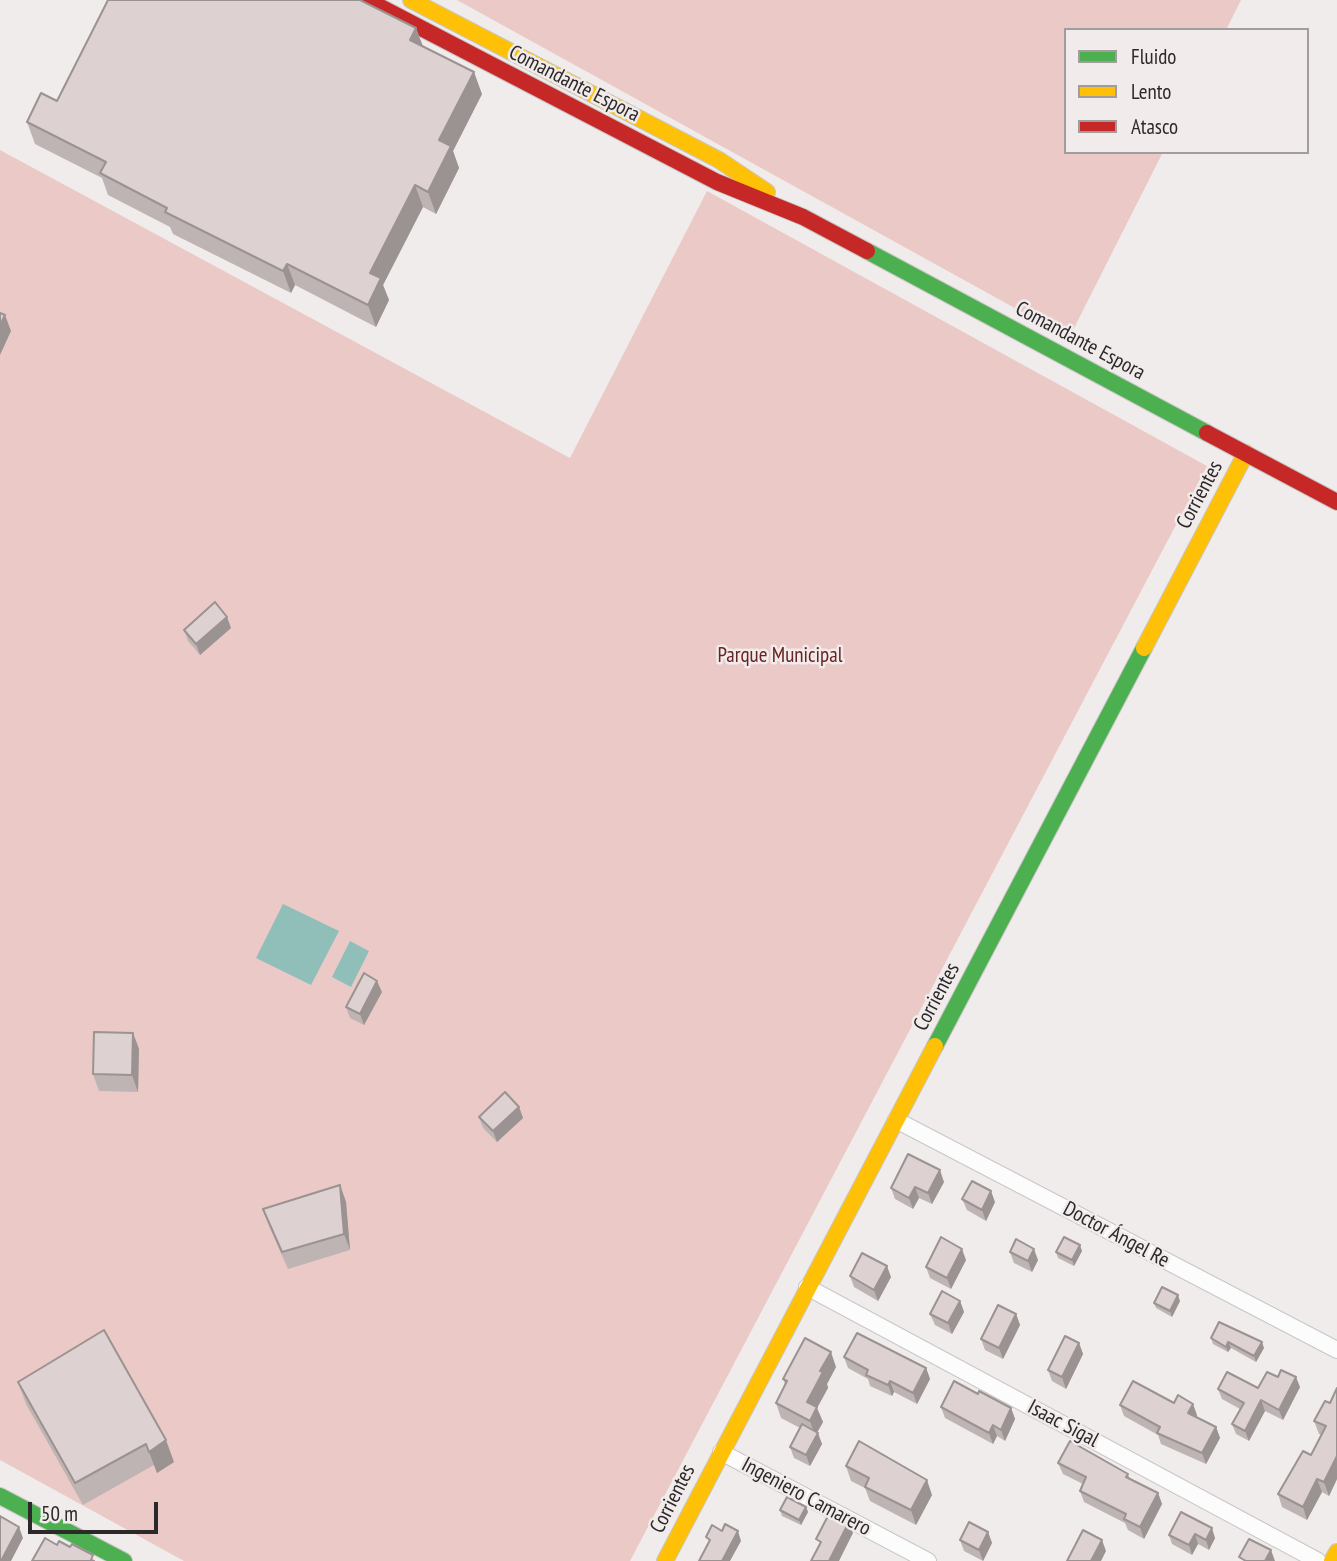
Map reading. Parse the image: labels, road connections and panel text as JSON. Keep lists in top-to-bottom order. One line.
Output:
{"streets":{"street":["Comandante Espora","Corrientes","Doctor Ángel Re","Isaac Sigal","Ingeniero Camarero"]},"crossings":[["Comandante Espora","Corrientes"],["Corrientes","Doctor Ángel Re"],["Corrientes","Isaac Sigal"],["Corrientes","Ingeniero Camarero"]],"parks":["Parque Municipal"],"legend":["Fluido","Lento","Atasco"],"scale_bar":"50 m"}
